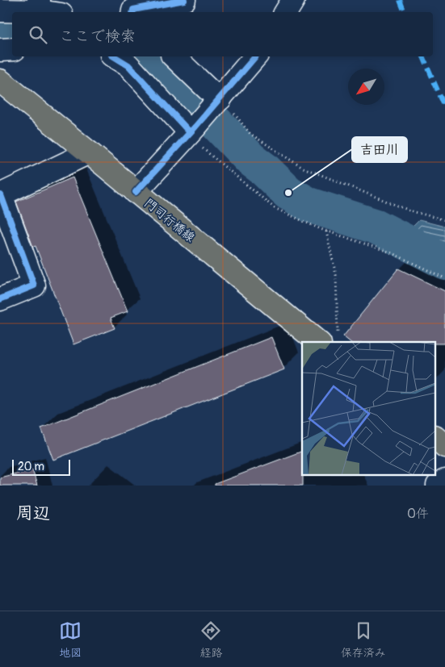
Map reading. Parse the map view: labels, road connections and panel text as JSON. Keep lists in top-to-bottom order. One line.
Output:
{"streets":{"main road":["門司行橋線"]},"places":["吉田川"],"scale_bar":"20 m","north":"bottom left","page":{"search":"ここで検索","scale":"20 m","heading":["周辺","0件"],"nav":["地図","経路","保存済み"]}}
